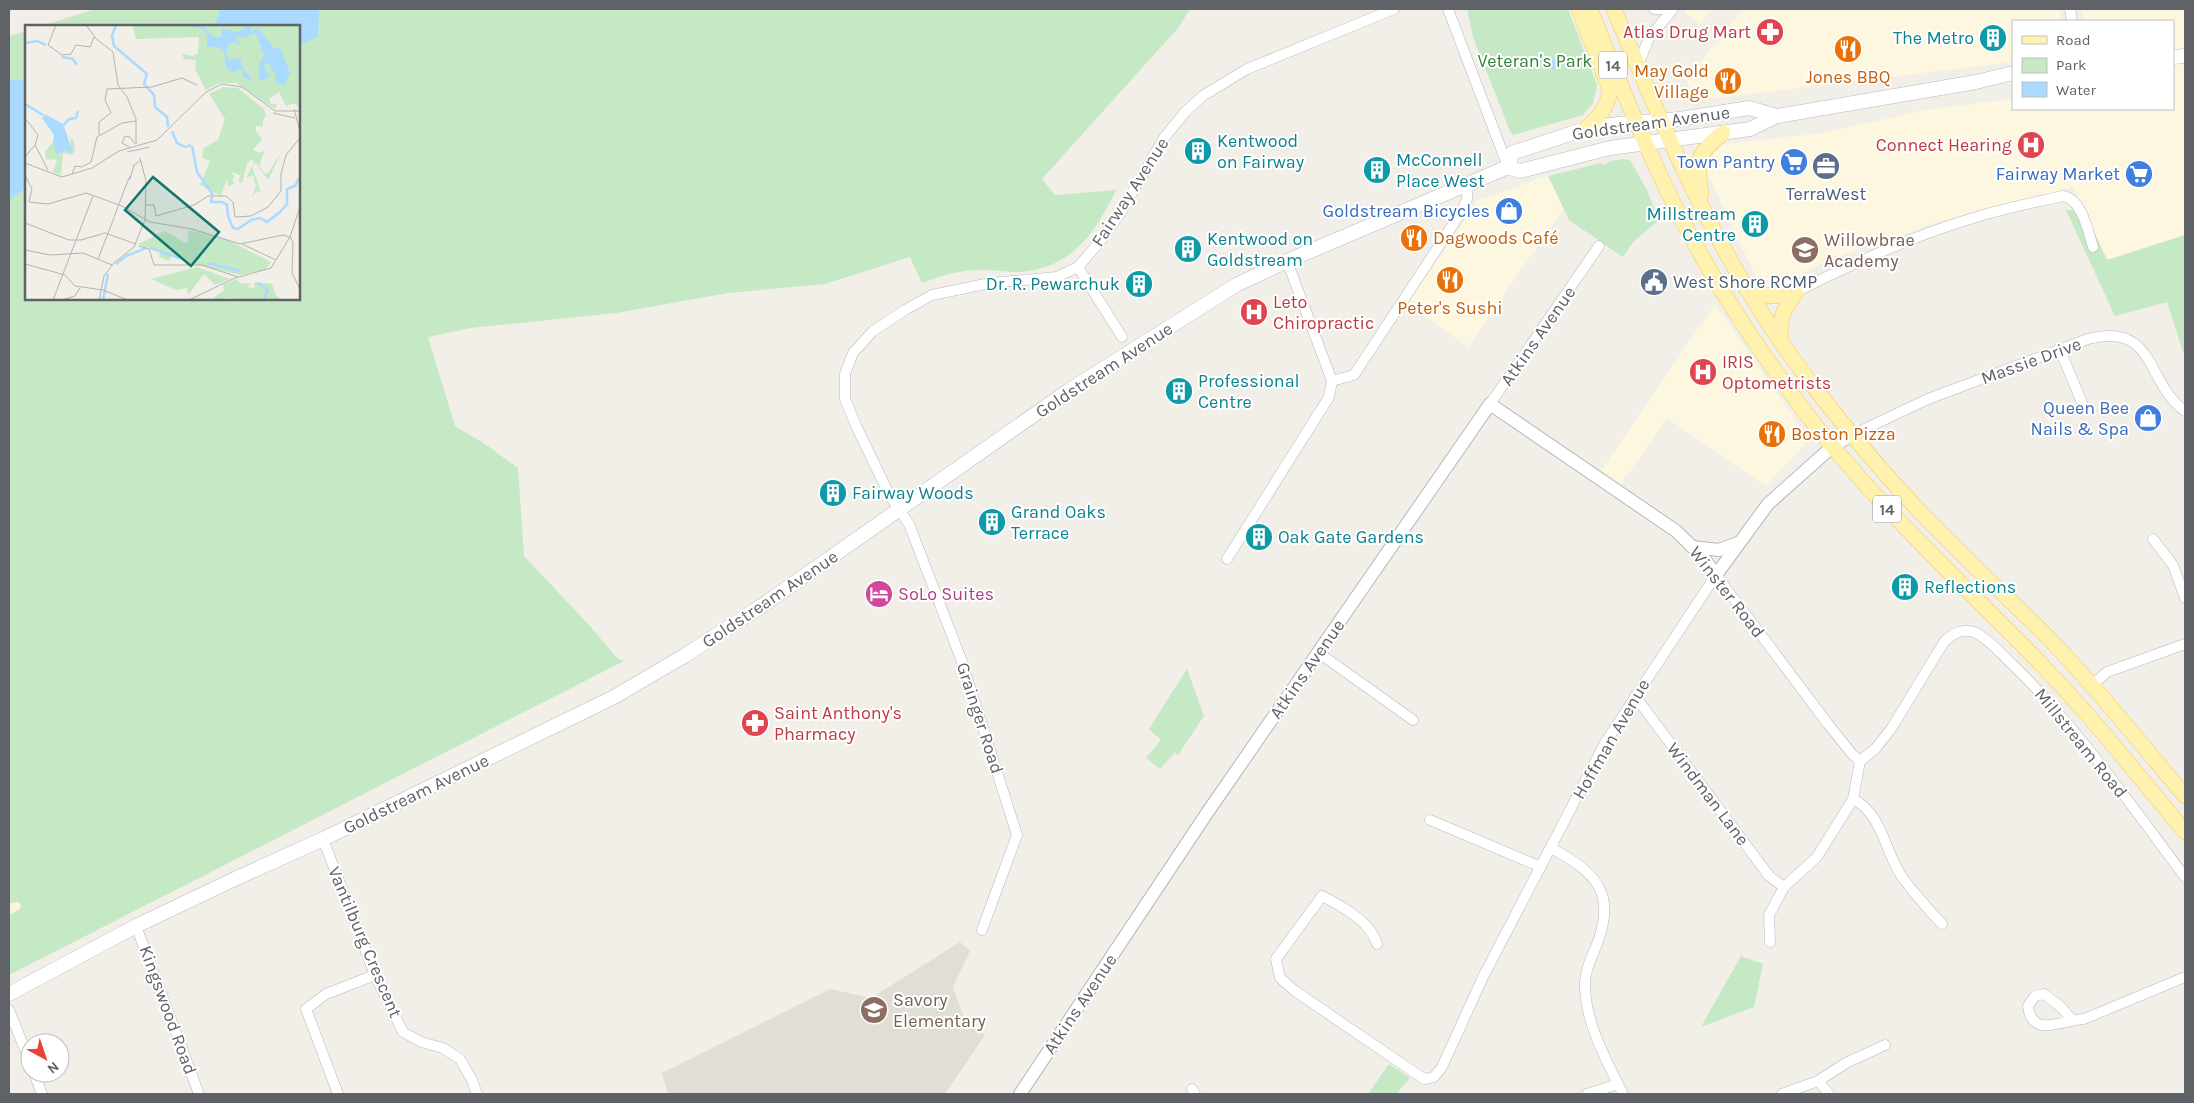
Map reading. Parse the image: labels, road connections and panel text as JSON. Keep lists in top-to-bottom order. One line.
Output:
{"streets":{"main road":["14","Goldstream Avenue"],"street":["Fairway Avenue","Atkins Avenue","Massie Drive","Winster Road","Grainger Road","Hoffman Avenue","Millstream Road","Windman Lane","Vantilburg Crescent","Kingswood Road"]},"crossings":[["14","Goldstream Avenue"],["14","Massie Drive"],["14","Hoffman Avenue"],["Goldstream Avenue","Fairway Avenue"],["Goldstream Avenue","Grainger Road"],["Goldstream Avenue","Vantilburg Crescent"],["Goldstream Avenue","Kingswood Road"],["Fairway Avenue","Grainger Road"],["Atkins Avenue","Winster Road"],["Massie Drive","Hoffman Avenue"],["Winster Road","Hoffman Avenue"],["Winster Road","Millstream Road"],["Hoffman Avenue","Windman Lane"]],"parks":["Veteran's Park"],"places":{"pharmacy":["Atlas Drug Mart","Saint Anthony's Pharmacy"],"building":["The Metro","Kentwood on Fairway","McConnell Place West","Millstream Centre","Kentwood on Goldstream","Dr. R. Pewarchuk","Professional Centre","Fairway Woods","Grand Oaks Terrace","Oak Gate Gardens","Reflections"],"restaurant":["Jones BBQ","May Gold Village","Dagwoods Café","Peter's Sushi","Boston Pizza"],"hospital":["Connect Hearing","Leto Chiropractic","IRIS Optometrists"],"supermarket":["Town Pantry","Fairway Market"],"office":["TerraWest"],"shop":["Goldstream Bicycles","Queen Bee Nails & Spa"],"school or university":["Willowbrae Academy","Savory Elementary"],"public building":["West Shore RCMP"],"hotel":["SoLo Suites"]},"legend":["Road","Park","Water"],"north":"bottom right"}
